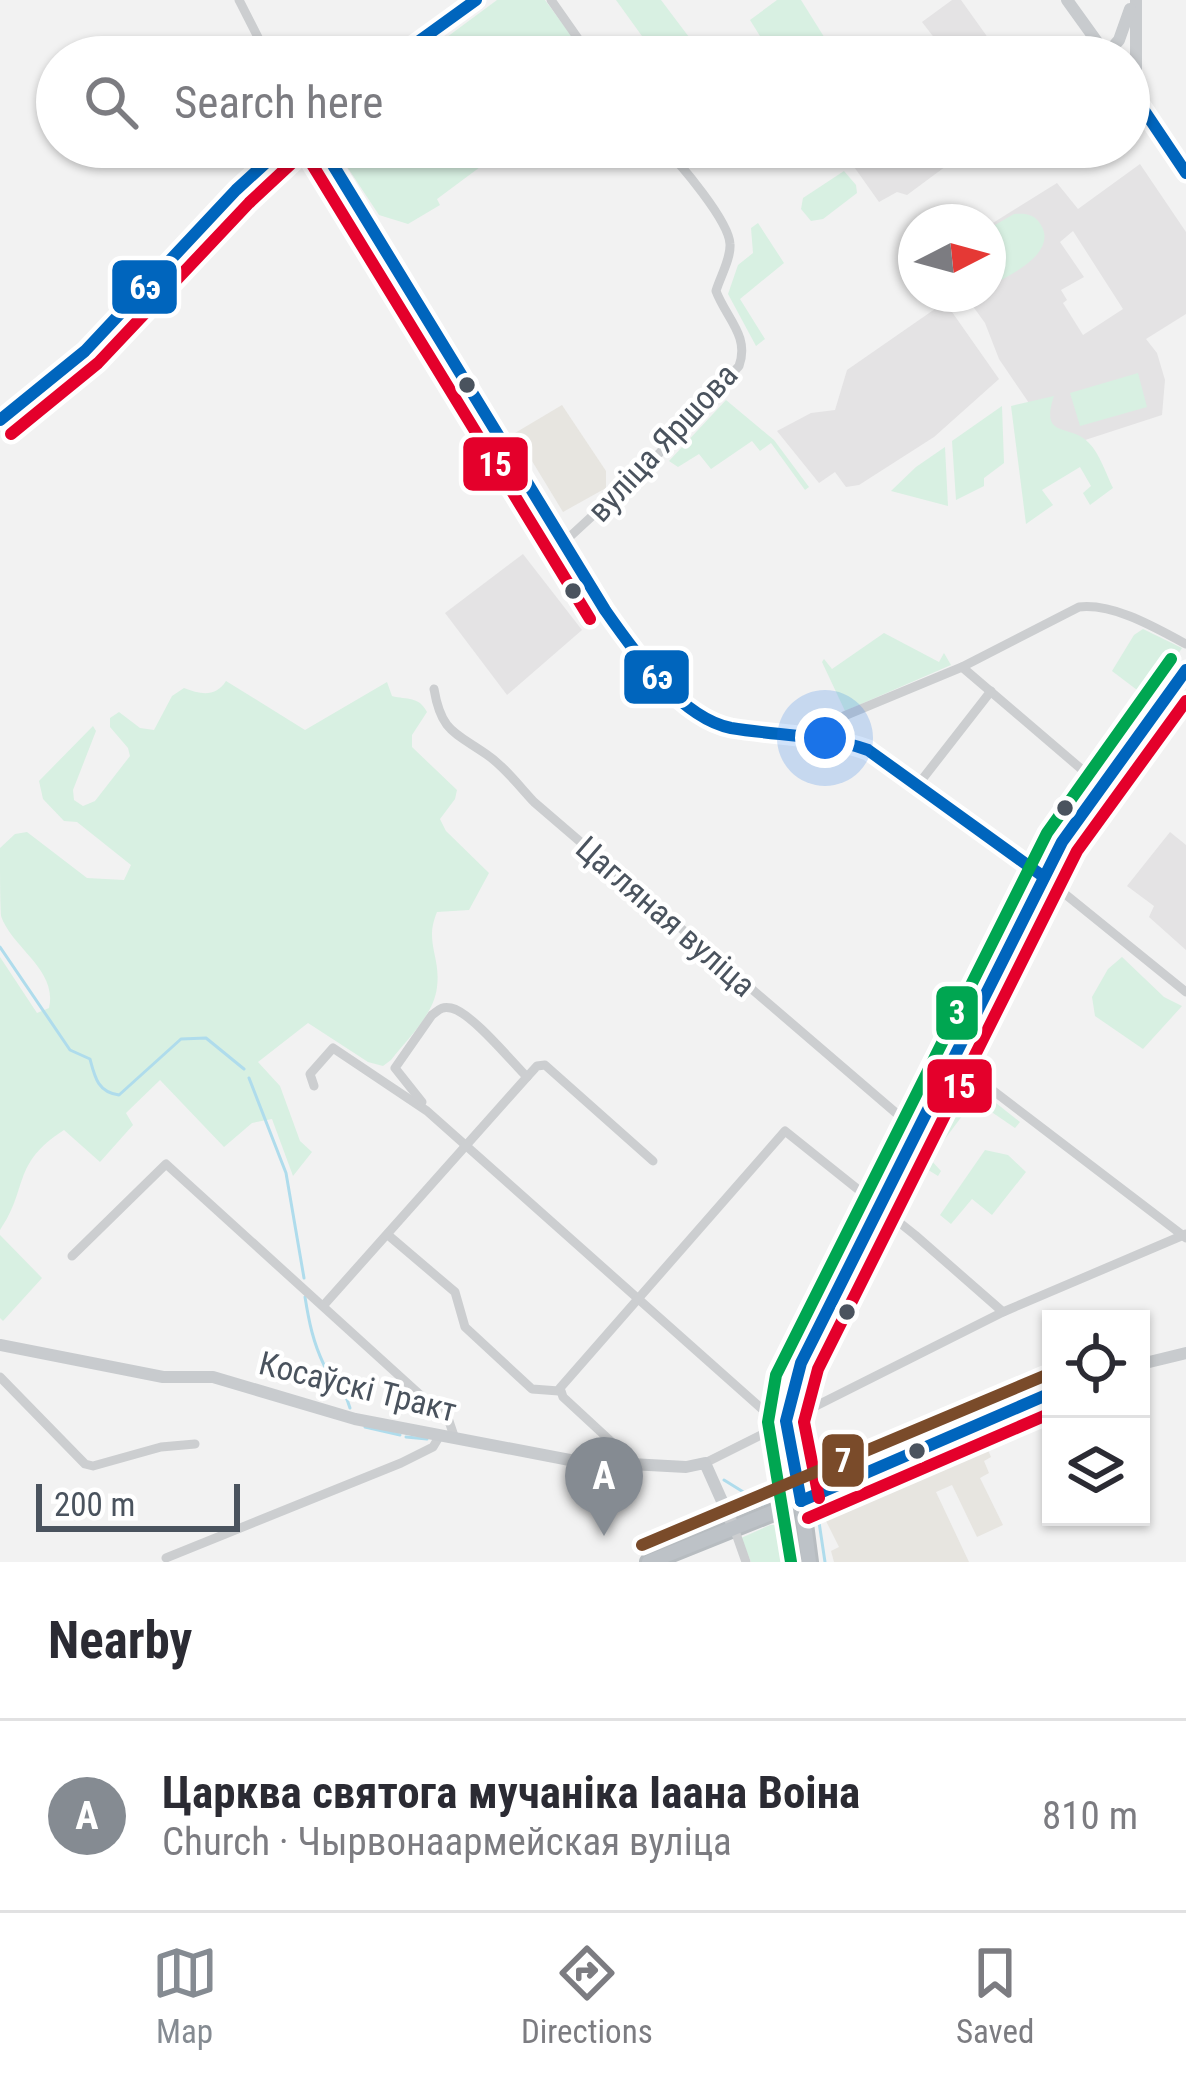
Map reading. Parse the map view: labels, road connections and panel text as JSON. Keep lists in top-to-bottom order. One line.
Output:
{"streets":{"main road":["Косаўскі Тракт"],"street":["вуліца Яршова","Цагляная вуліца"]},"lines":["transit line 6э","transit line 15","transit line 3","transit line 7"],"scale_bar":"200 m","north":"right","page":{"search":"Search here","pins":"A","scale":"200 m","heading":"Nearby","list":[{"mark":"A","name":"Царква святога мучаніка Іаана Воіна","note":"Church · Чырвонаармейская вуліца","value":"810 m"}],"nav":["Map","Directions","Saved"]}}
